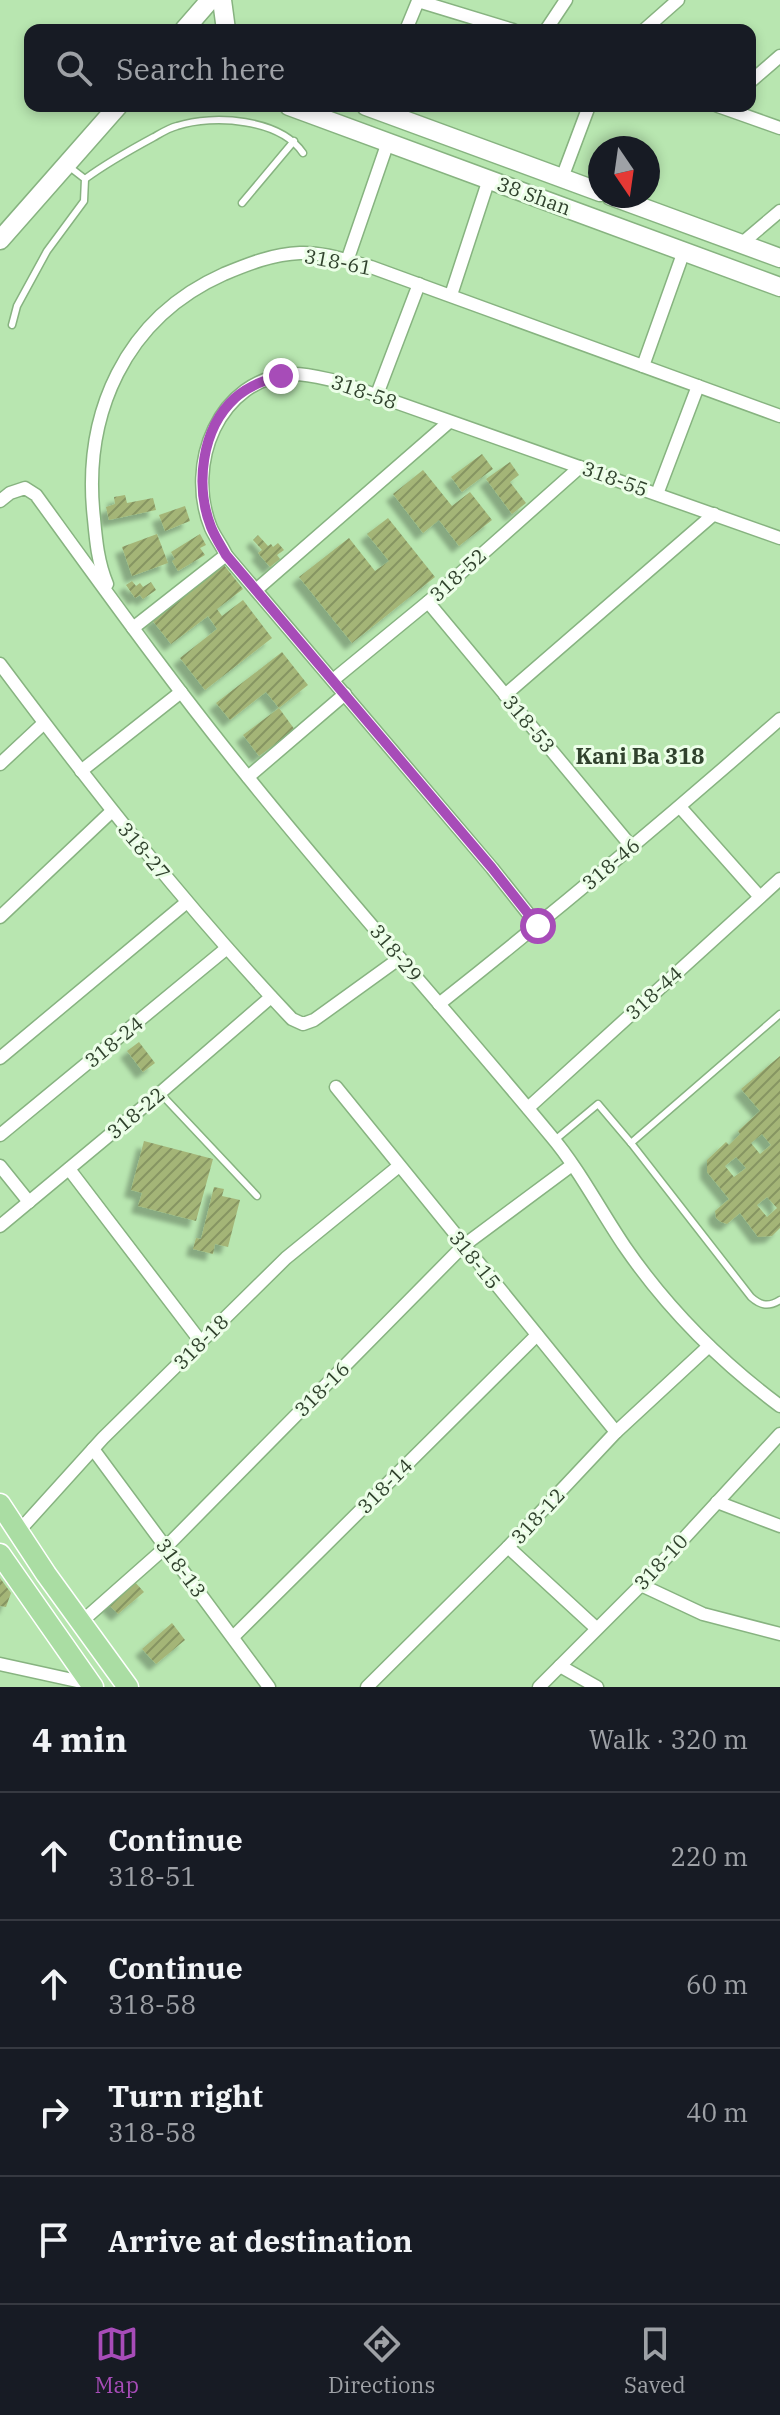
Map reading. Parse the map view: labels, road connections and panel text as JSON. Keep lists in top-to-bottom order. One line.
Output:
{"streets":{"street":["38 Shan","318-61","318-58","318-55","318-52","318-53","318-27","318-46","318-29","318-44","318-24","318-22","318-15","318-18","318-16","318-14","318-12","318-10","318-13"]},"crossings":[["318-61","318-29"],["318-58","318-55"],["318-58","318-52"],["318-58","318-46"],["318-55","318-52"],["318-52","318-53"],["318-53","318-46"],["318-27","318-29"],["318-27","318-24"],["318-27","318-22"],["318-46","318-29"],["318-29","318-44"],["318-29","318-16"],["318-29","318-12"],["318-15","318-18"],["318-15","318-16"],["318-15","318-14"],["318-15","318-12"],["318-18","318-13"],["318-16","318-13"],["318-14","318-13"]],"districts":["Kani Ba 318"],"north":"bottom","page":{"search":"Search here","heading":["4 min","Walk · 320 m"],"list":[["Continue","318-51","220 m"],["Continue","318-58","60 m"],["Turn right","318-58","40 m"],"Arrive at destination"],"nav":["Map","Directions","Saved"]}}
